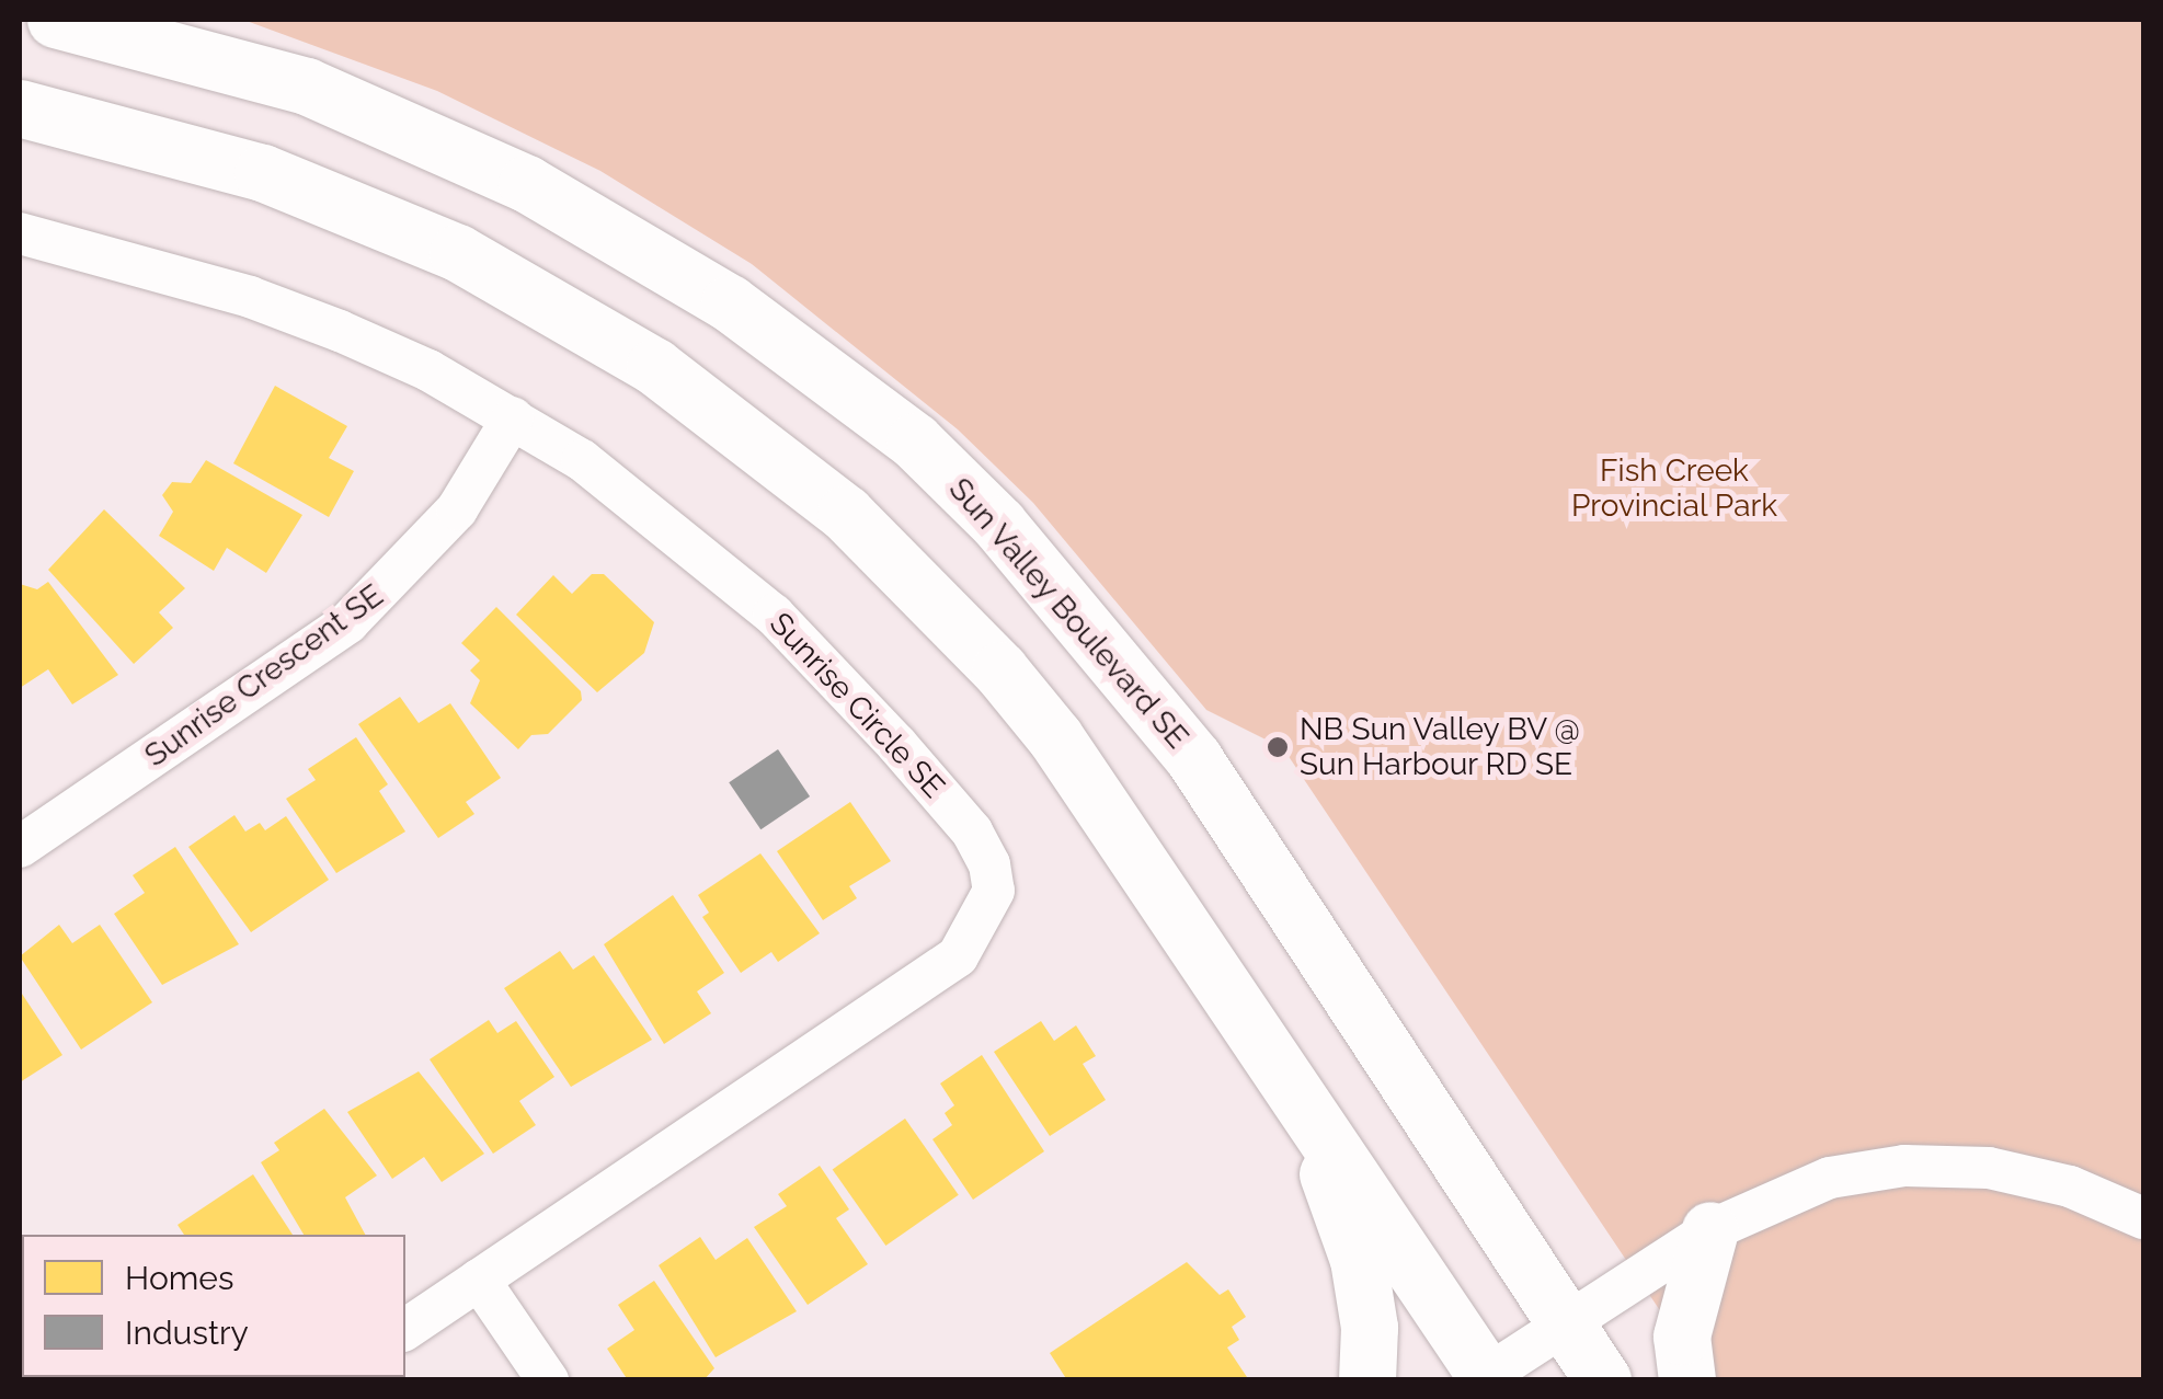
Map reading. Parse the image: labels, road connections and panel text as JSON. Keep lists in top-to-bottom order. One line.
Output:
{"streets":{"main road":["Sun Valley Boulevard SE"],"street":["Sunrise Crescent SE","Sunrise Circle SE"]},"crossings":[["Sunrise Crescent SE","Sunrise Circle SE"]],"parks":["Fish Creek Provincial Park"],"places":["NB Sun Valley BV @ Sun Harbour RD SE"],"legend":["Homes","Industry"]}
